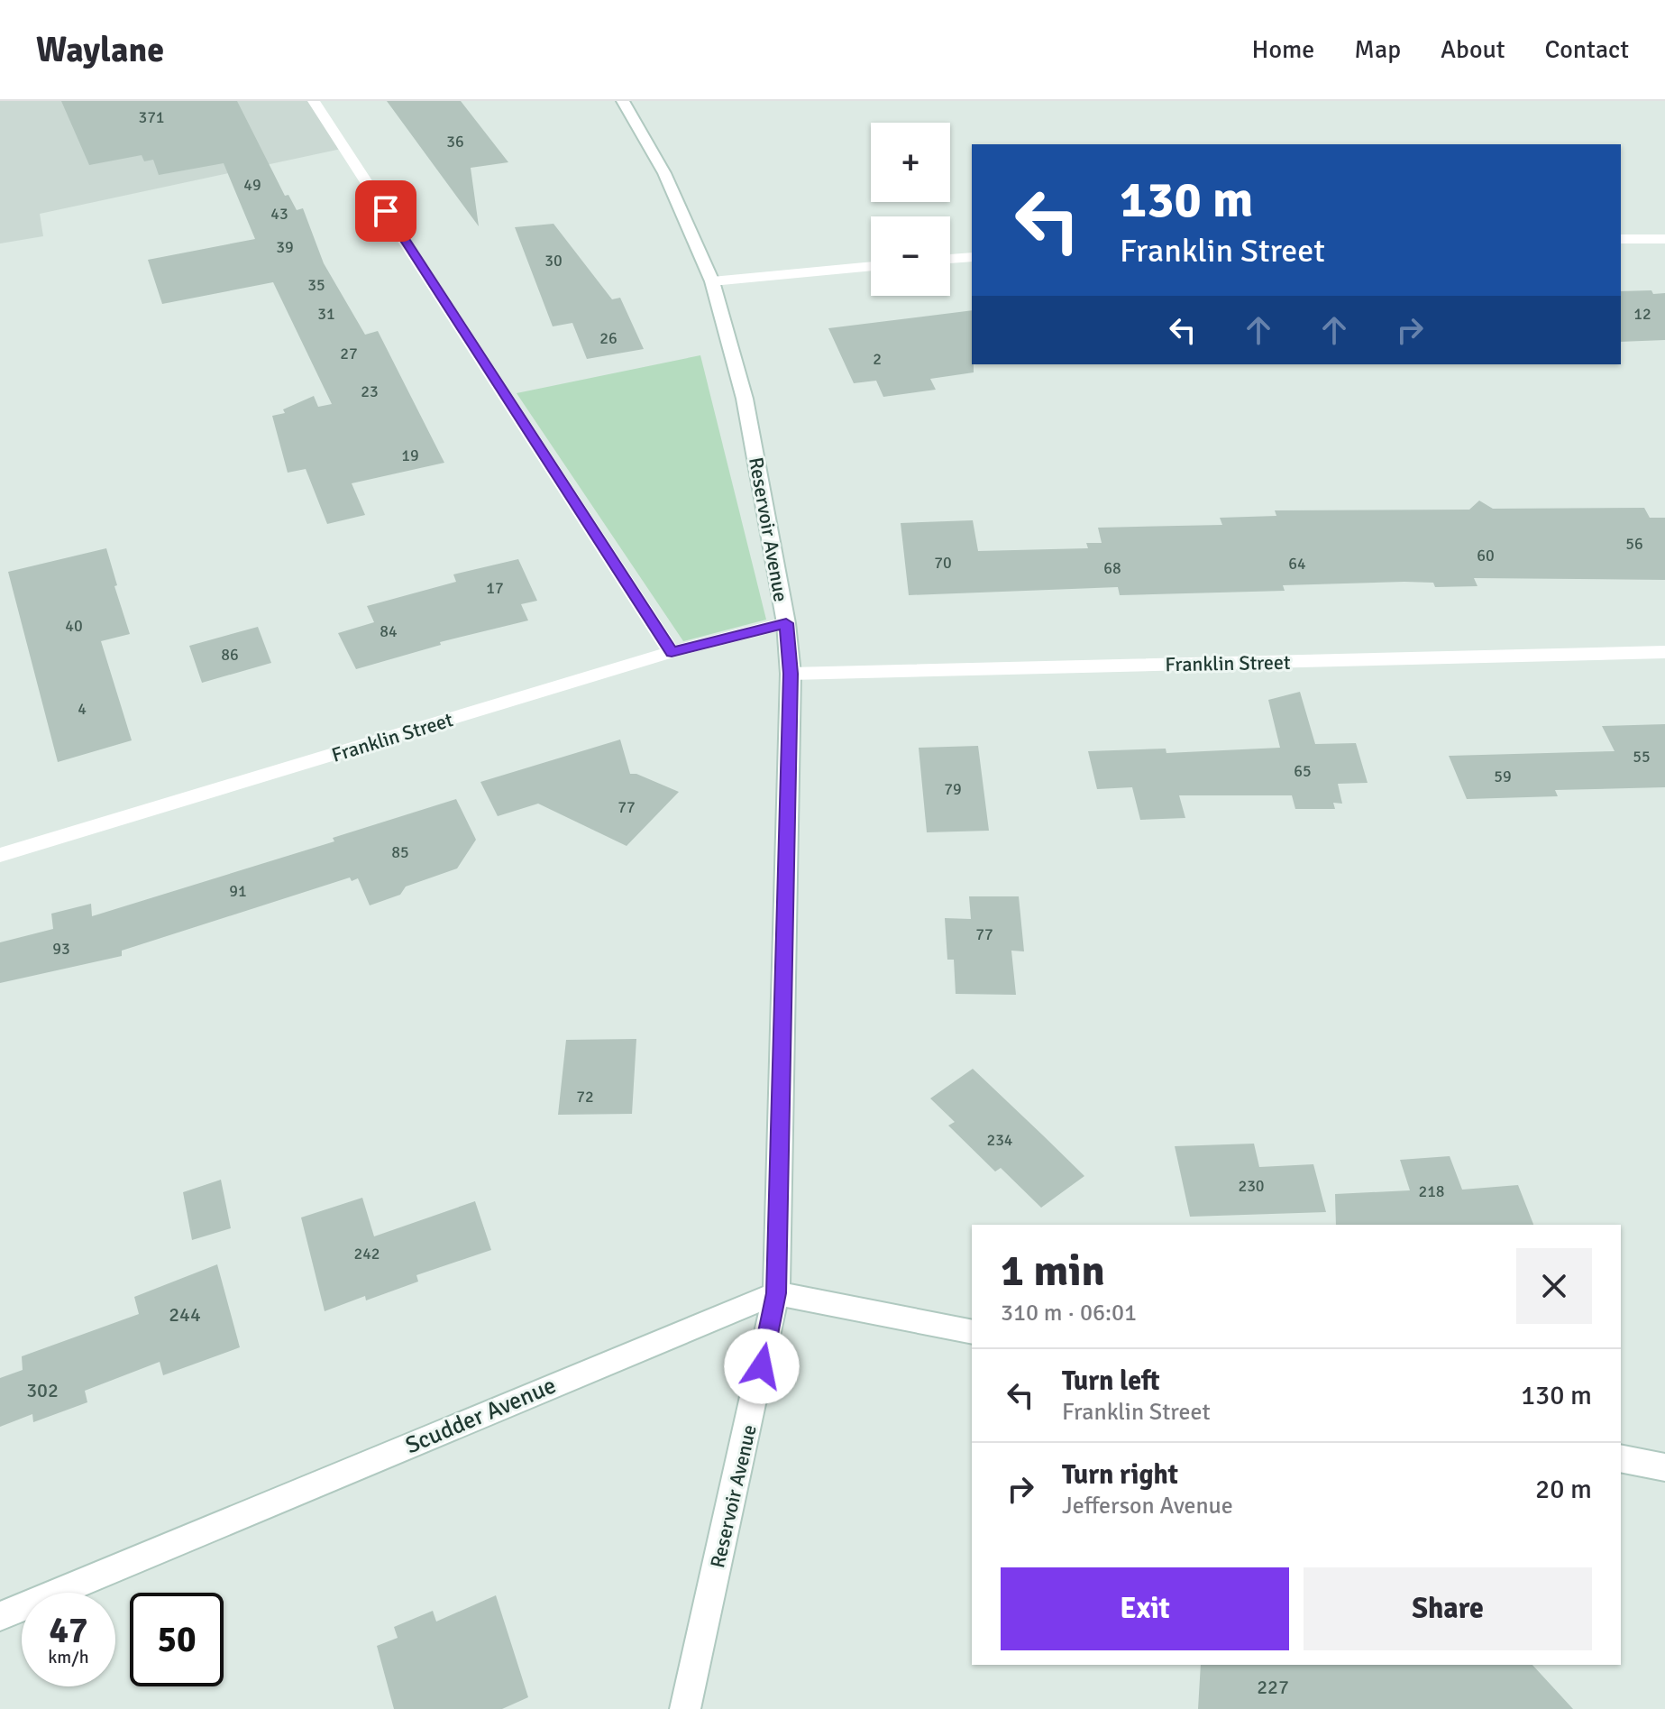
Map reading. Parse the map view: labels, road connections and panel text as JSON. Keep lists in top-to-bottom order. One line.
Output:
{"streets":{"street":["Reservoir Avenue","Franklin Street","Scudder Avenue"]},"crossings":[["Reservoir Avenue","Franklin Street"],["Reservoir Avenue","Scudder Avenue"]],"house_numbers":["371","36","49","43","39","30","35","31","12","26","27","2","23","19","56","60","70","64","68","17","40","84","86","4","55","65","59","79","77","85","91","77","93","72","234","230","218","242","244","302","227"],"page":{"header":"Waylane","nav":["Home","Map","About","Contact"],"map_buttons":["+","−"],"turn":["130 m","Franklin Street"],"heading":["1 min","310 m · 06:01"],"list":[{"name":"Turn left","note":"Franklin Street","value":"130 m"},{"name":"Turn right","note":"Jefferson Avenue","value":"20 m"}],"buttons":["Exit","Share"],"speed":"47 km/h","limit":"50"}}
